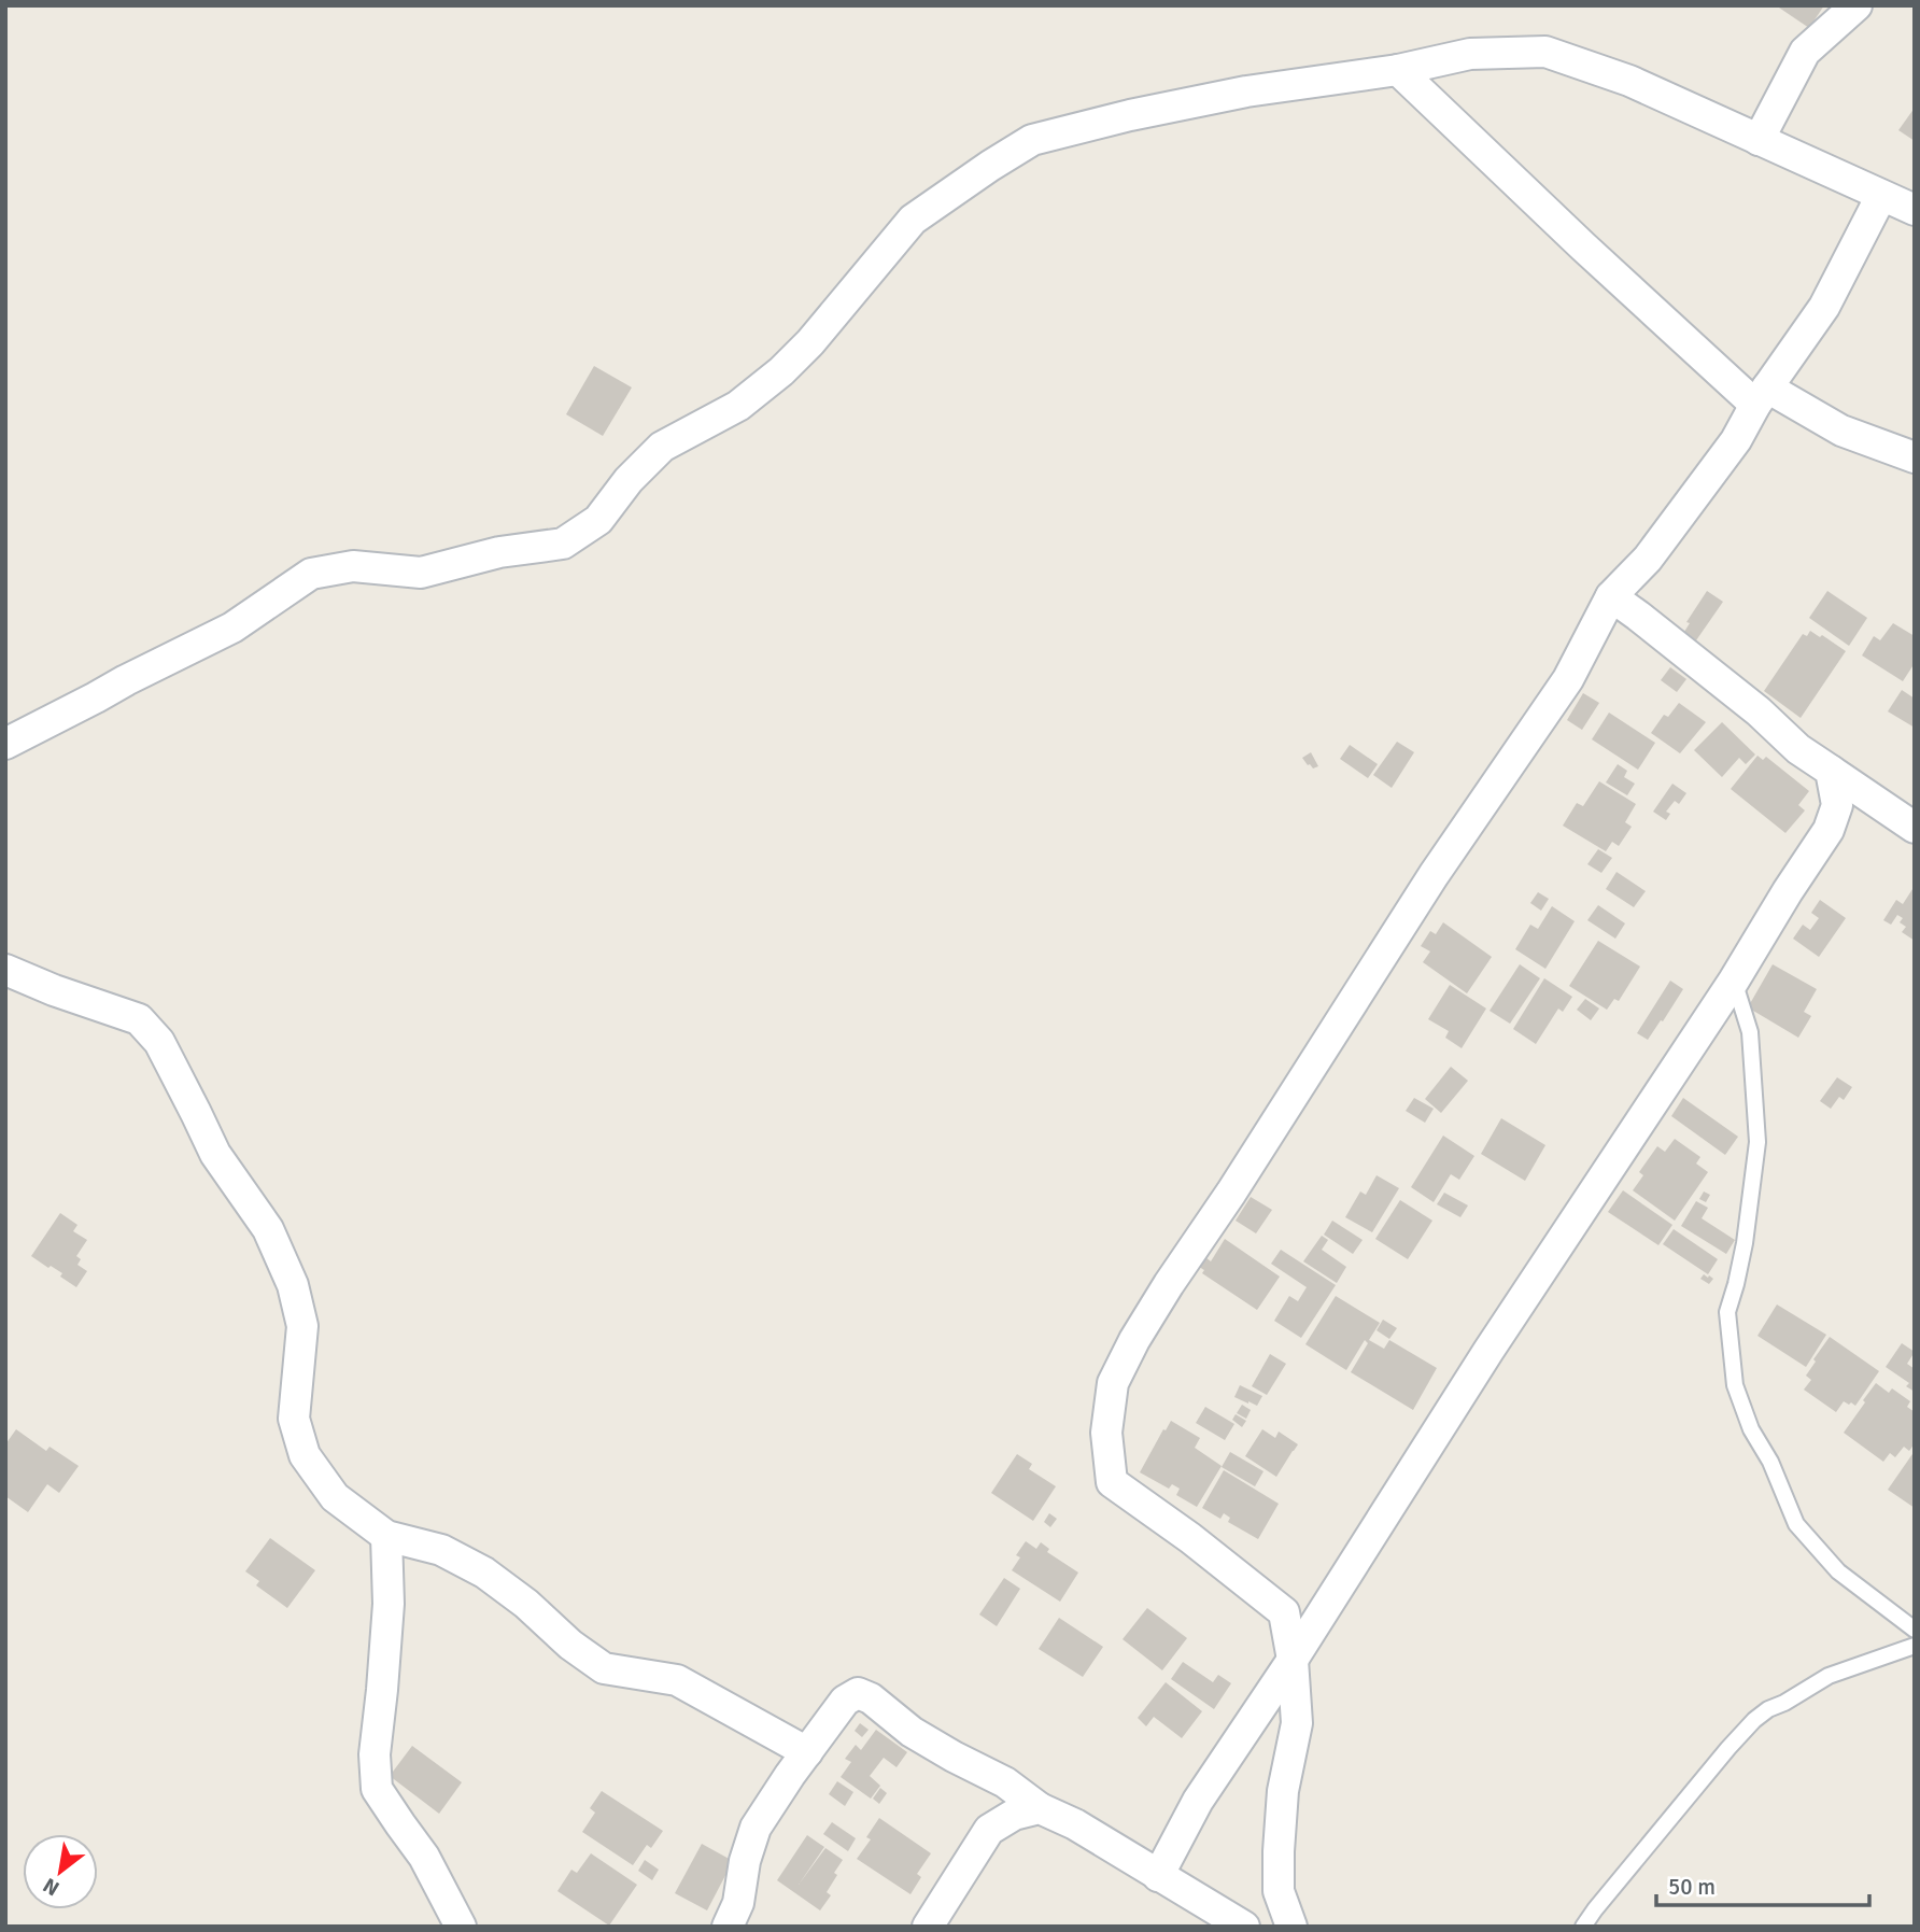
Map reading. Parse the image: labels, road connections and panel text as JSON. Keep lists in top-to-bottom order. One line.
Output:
{"scale_bar":"50 m","north":"bottom left"}
